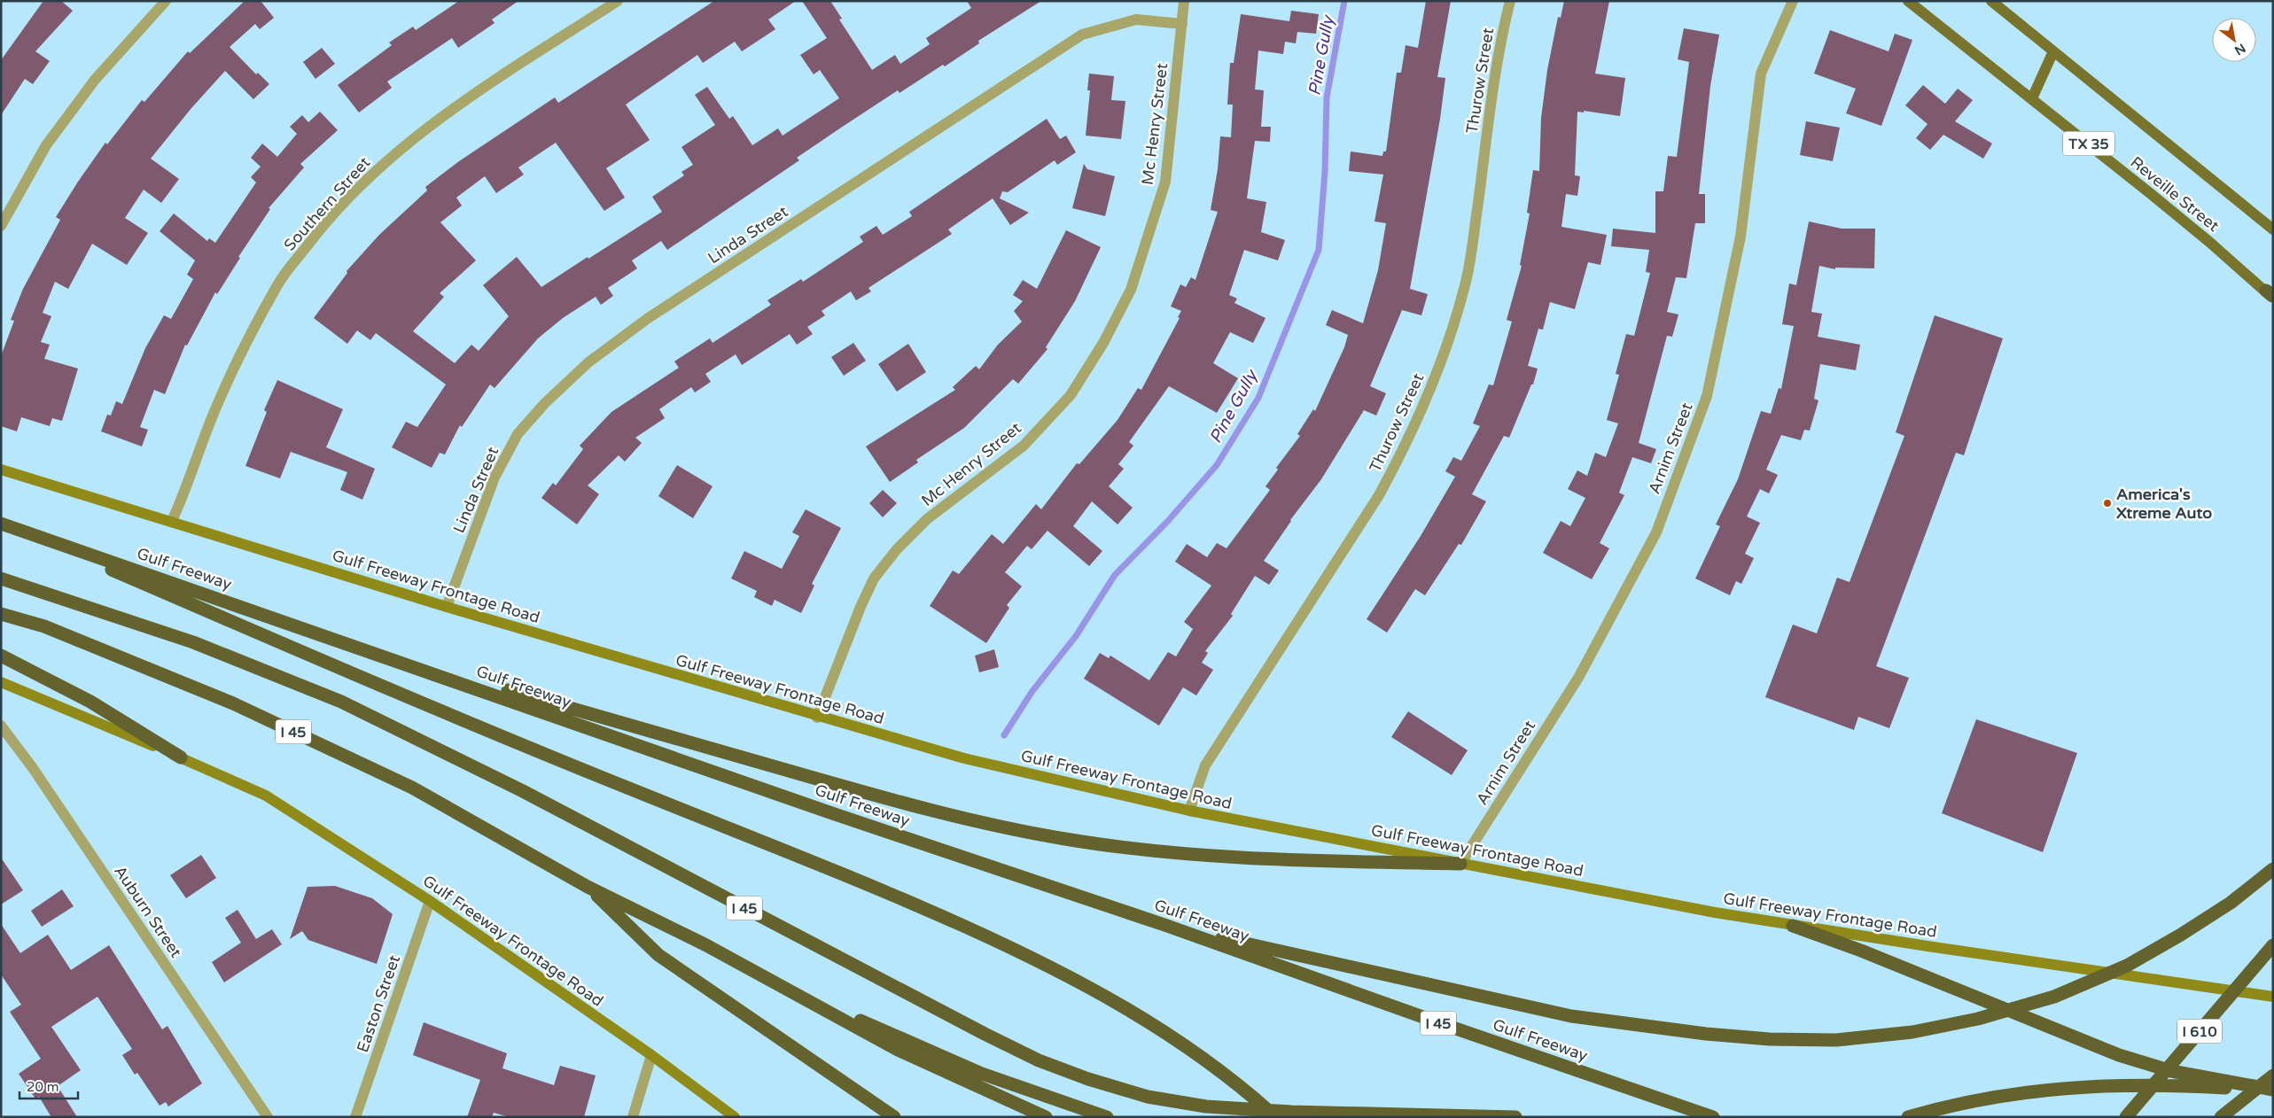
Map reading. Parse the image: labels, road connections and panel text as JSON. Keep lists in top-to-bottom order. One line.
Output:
{"streets":{"highway":["Gulf Freeway","I 45","I 610"],"main road":["TX 35","Reveille Street","Gulf Freeway Frontage Road"],"street":["Thurow Street","Mc Henry Street","Southern Street","Linda Street","Arnim Street","Auburn Street","Easton Street"]},"crossings":[["Thurow Street","Gulf Freeway Frontage Road"],["Mc Henry Street","Linda Street"],["Mc Henry Street","Gulf Freeway Frontage Road"],["Southern Street","Gulf Freeway Frontage Road"],["Linda Street","Gulf Freeway Frontage Road"],["Arnim Street","Gulf Freeway Frontage Road"],["Gulf Freeway Frontage Road","Easton Street"]],"water":["Pine Gully"],"places":["America's Xtreme Auto"],"scale_bar":"20 m","north":"bottom right"}
